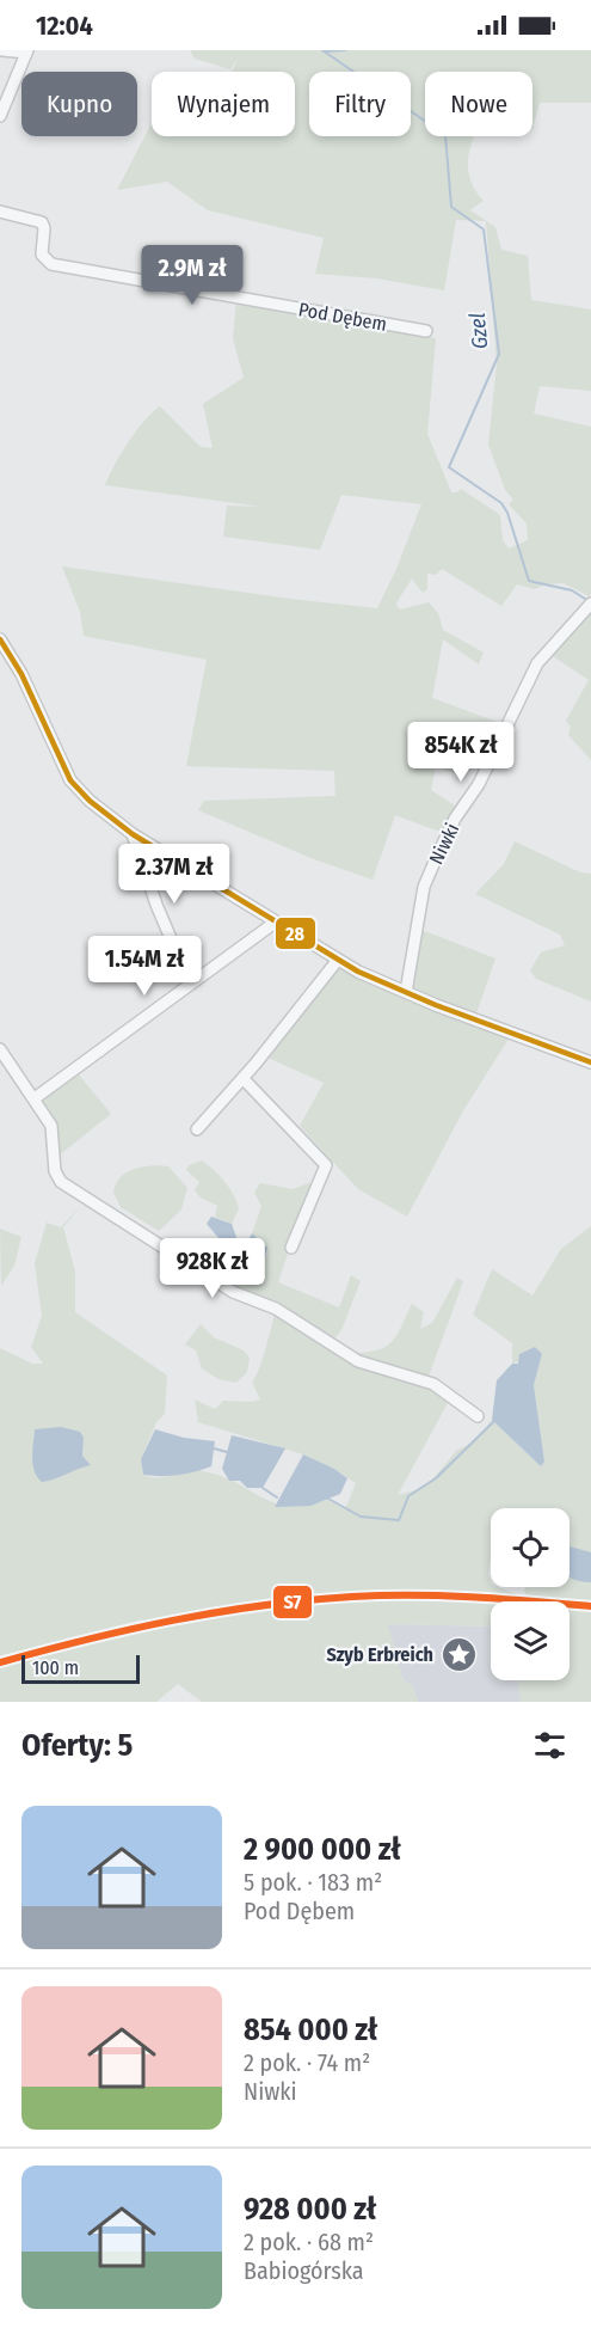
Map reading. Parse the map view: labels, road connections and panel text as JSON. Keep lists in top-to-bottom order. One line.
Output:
{"streets":{"street":["Pod Dębem","Niwki"]},"water":["Gzel"],"places":{"place":["Szyb Erbreich"]},"lines":["transit line 28","transit line S7"],"scale_bar":"100 m","page":{"status":"12:04","chip":["Kupno","Wynajem","Filtry","Nowe"],"price":["2.9M zł","854K zł","2.37M zł","1.54M zł","928K zł"],"scale":"100 m","heading":"Oferty: 5","list":[{"name":"2 900 000 zł","note":"5 pok. · 183 m² · Pod Dębem"},{"name":"854 000 zł","note":"2 pok. · 74 m² · Niwki"},{"name":"928 000 zł","note":"2 pok. · 68 m² · Babiogórska"}]}}
